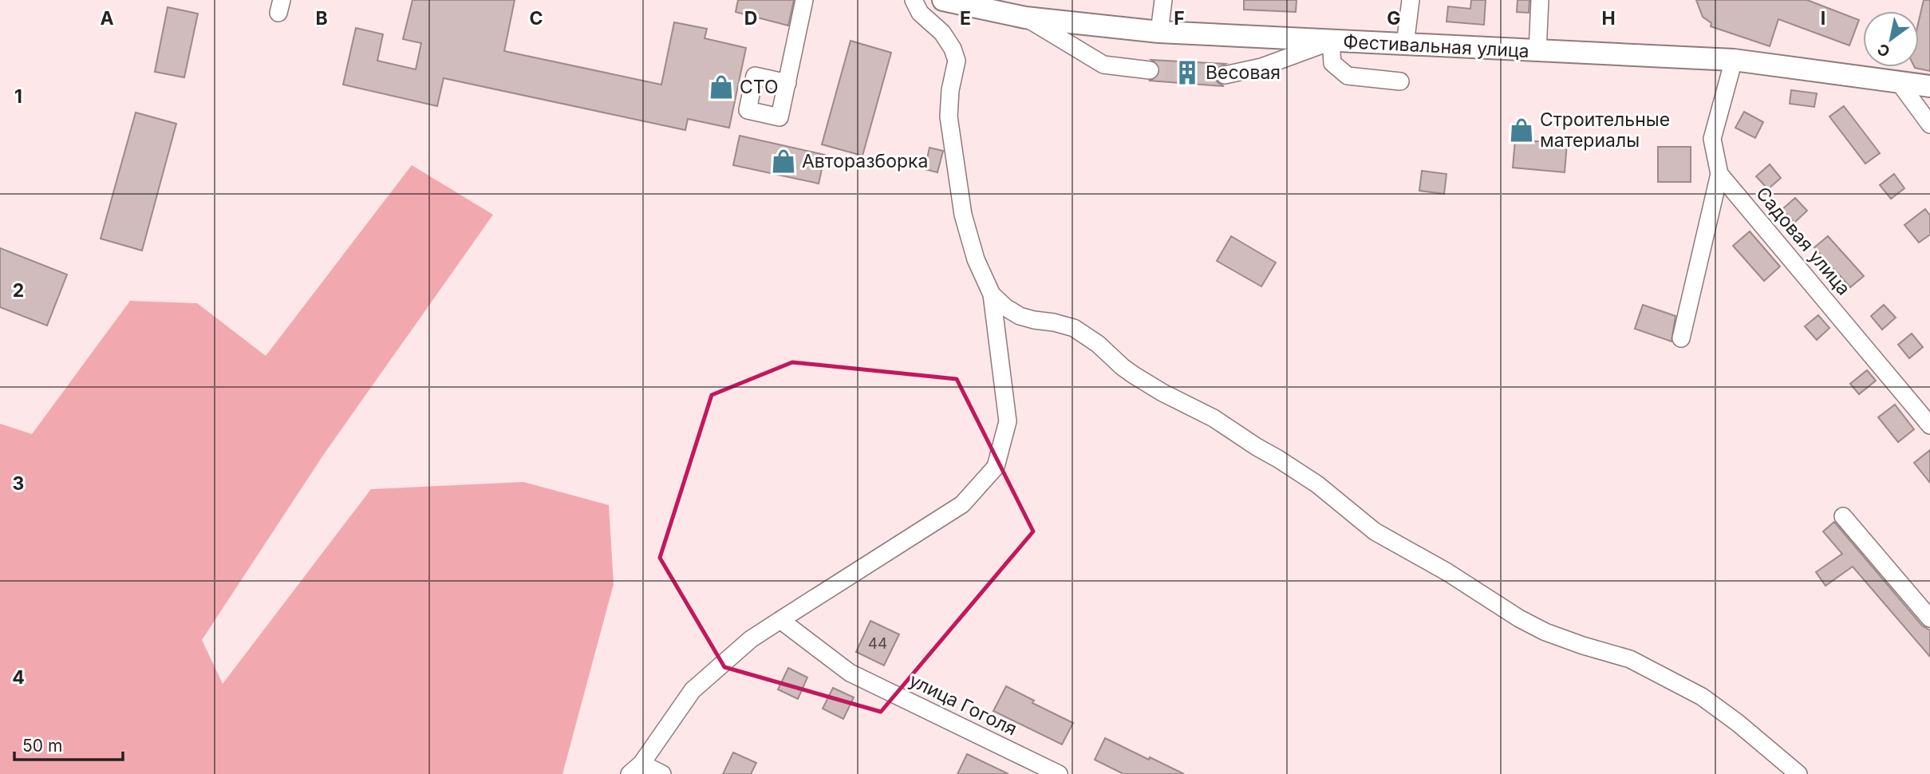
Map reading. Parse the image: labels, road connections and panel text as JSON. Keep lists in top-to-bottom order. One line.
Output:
{"streets":{"main road":["Фестивальная улица"],"street":["Садовая улица","улица Гоголя"]},"crossings":[["Фестивальная улица","Садовая улица"]],"places":{"building":["Весовая"],"shop":["СТО","Строительные материалы","Авторазборка"]},"house_numbers":["44"],"scale_bar":"50 m","north":"bottom left","grid":{"columns":["A","B","C","D","E","F","G","H","I"],"rows":["1","2","3","4"]}}
